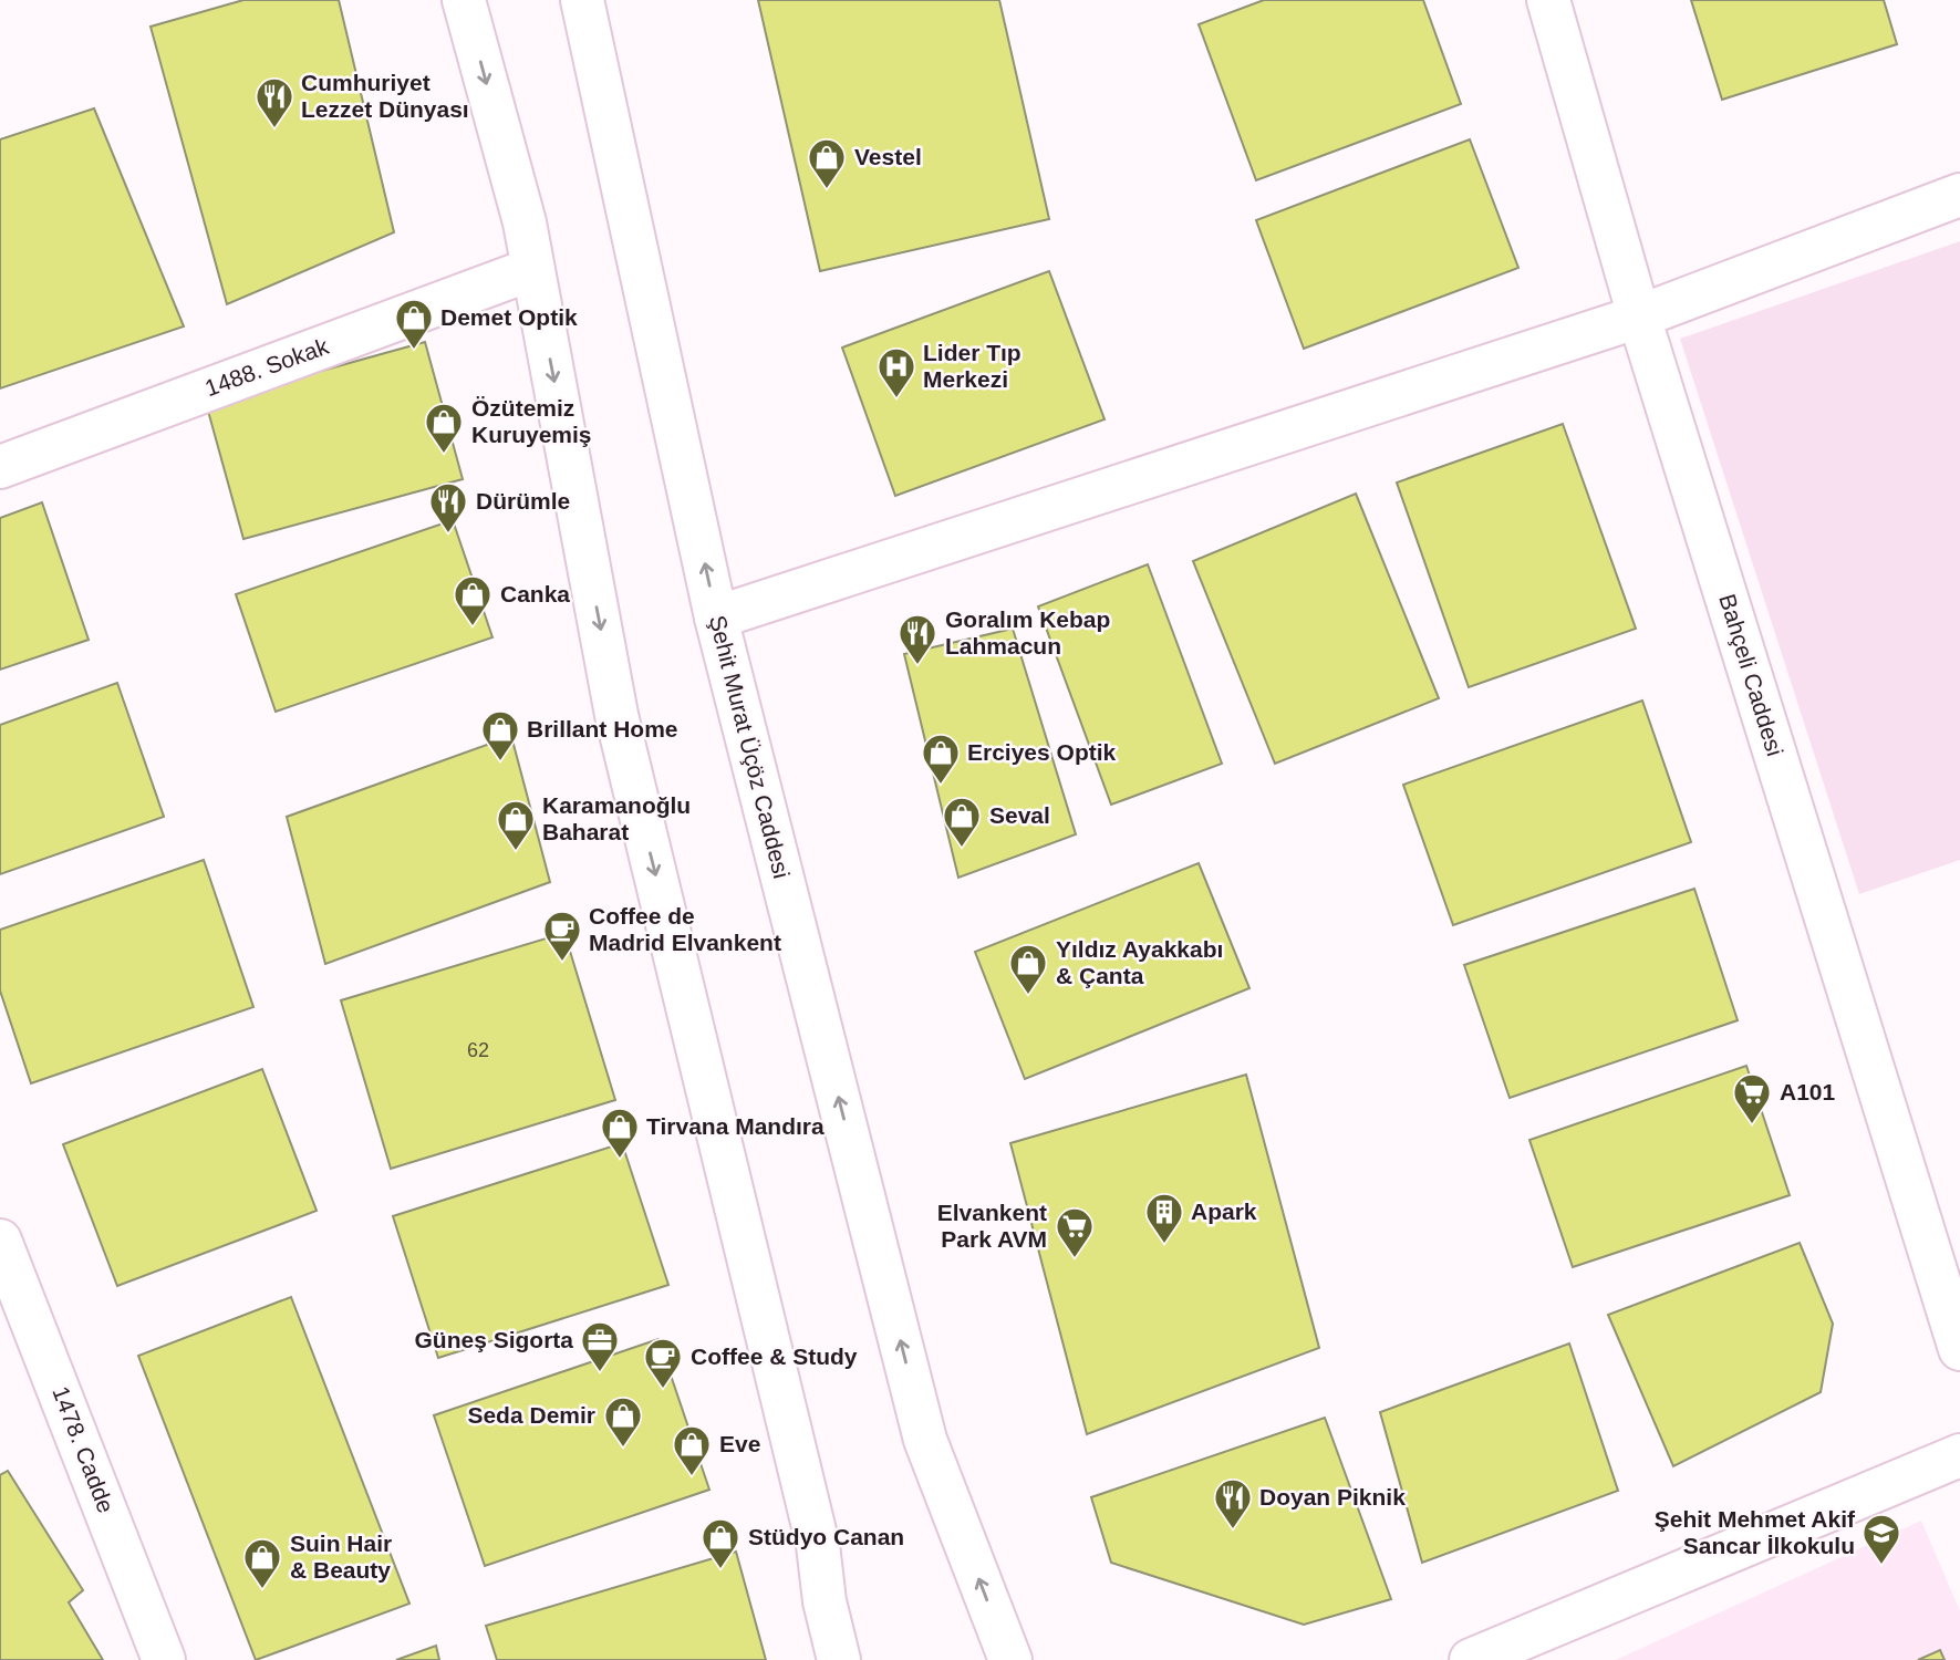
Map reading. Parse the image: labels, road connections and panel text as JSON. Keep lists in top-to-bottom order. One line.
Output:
{"streets":{"street":["1488. Sokak","Bahçeli Caddesi","Şehit Murat Üçöz Caddesi","1478. Cadde"]},"places":{"restaurant":["Cumhuriyet Lezzet Dünyası","Dürümle","Goralım Kebap Lahmacun","Doyan Piknik"],"shop":["Vestel","Demet Optik","Özütemiz Kuruyemiş","Canka","Brillant Home","Erciyes Optik","Seval","Karamanoğlu Baharat","Yıldız Ayakkabı & Çanta","Tirvana Mandıra","Seda Demir","Eve","Stüdyo Canan","Suin Hair & Beauty"],"hospital":["Lider Tıp Merkezi"],"cafe":["Coffee de Madrid Elvankent","Coffee & Study"],"supermarket":["A101","Elvankent Park AVM"],"building":["Apark"],"office":["Güneş Sigorta"],"school or university":["Şehit Mehmet Akif Sancar İlkokulu"]},"house_numbers":["62"]}
